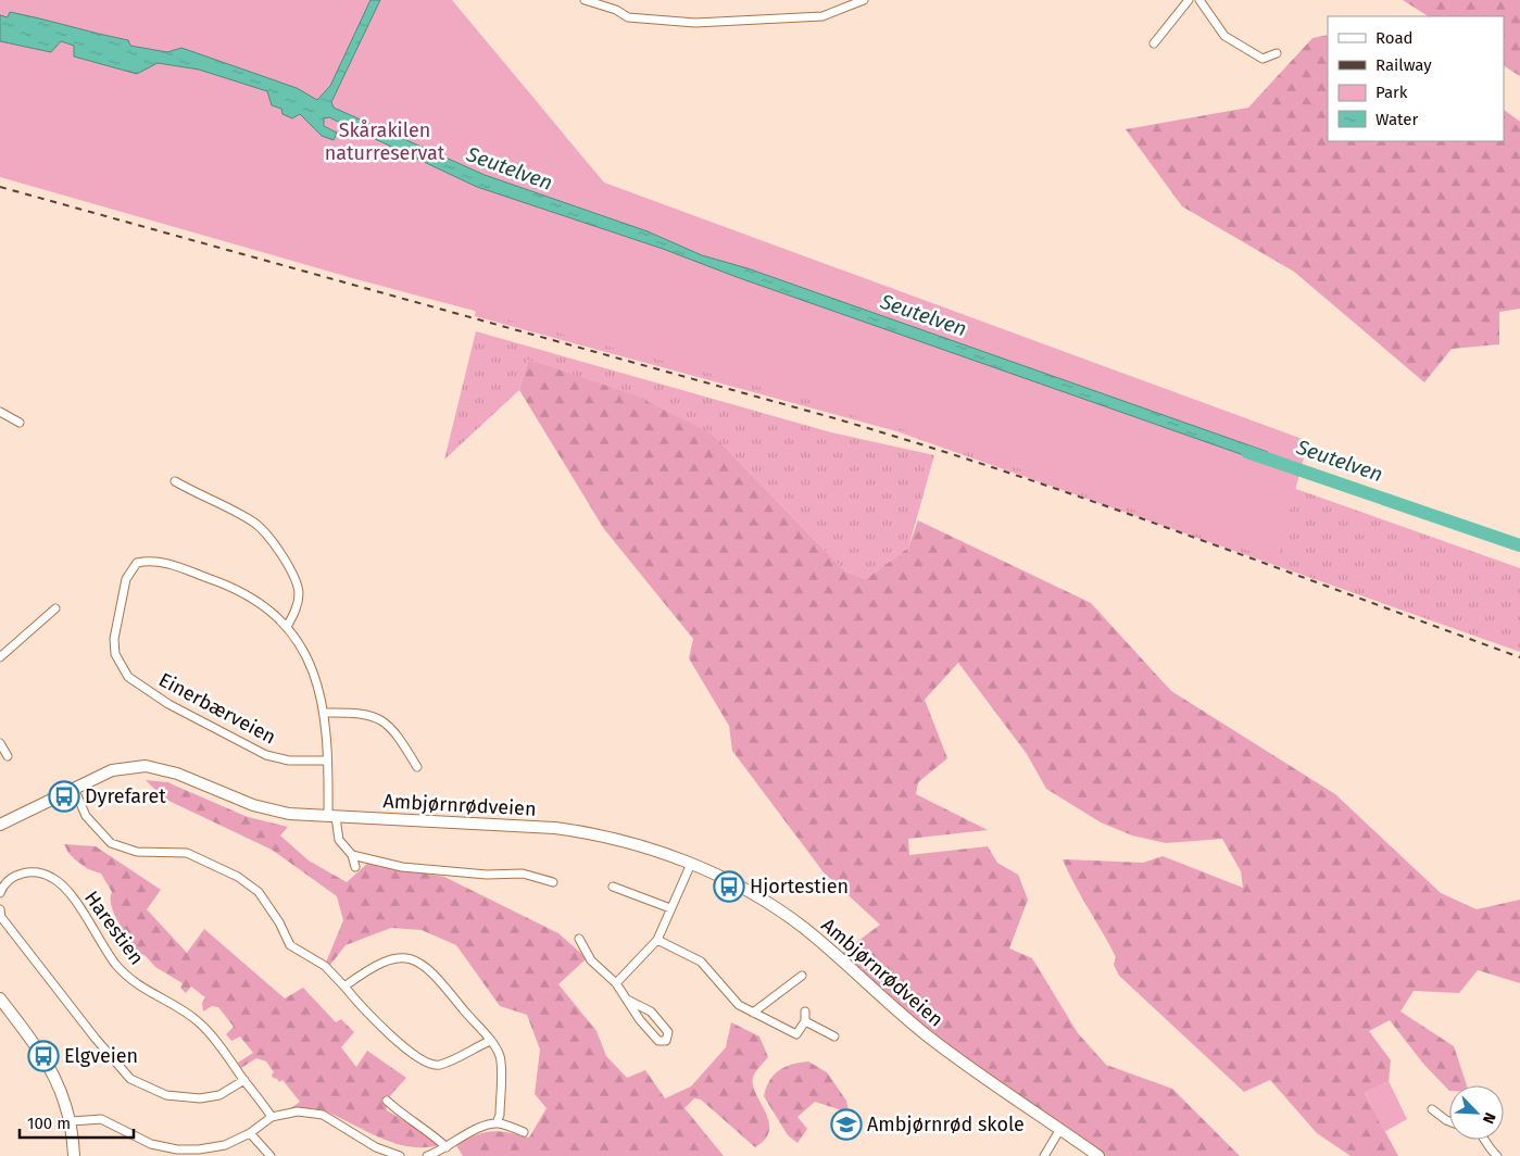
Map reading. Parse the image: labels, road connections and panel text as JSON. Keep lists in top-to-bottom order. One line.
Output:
{"streets":{"street":["Einerbærveien","Ambjørnrødveien","Harestien"]},"water":["Seutelven"],"parks":["Skårakilen naturreservat"],"places":{"bus stop":["Dyrefaret","Hjortestien","Elgveien"],"school or university":["Ambjørnrød skole"]},"legend":["Road","Railway","Park","Water"],"scale_bar":"100 m","north":"bottom right"}
